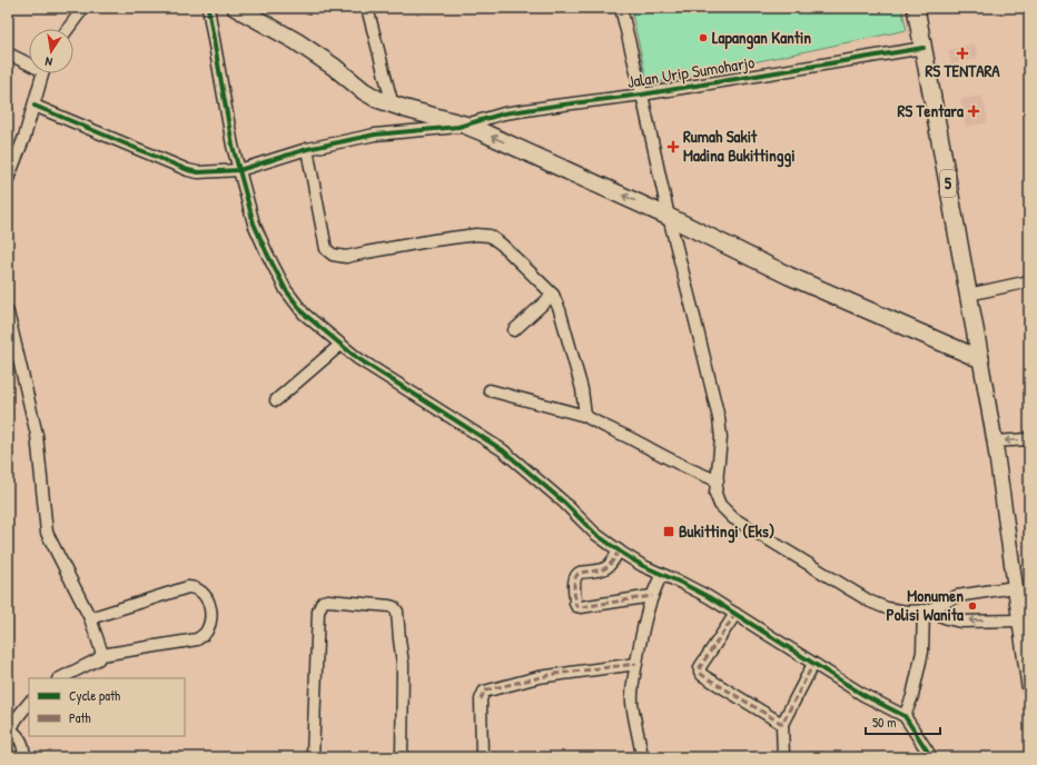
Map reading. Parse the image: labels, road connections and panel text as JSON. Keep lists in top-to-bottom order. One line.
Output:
{"streets":{"highway":["5"],"street":["Jalan Urip Sumoharjo"]},"crossings":[["Jalan Urip Sumoharjo","5"]],"places":{"other":["Lapangan Kantin","Monumen Polisi Wanita"],"health":["RS TENTARA","RS Tentara","Rumah Sakit Madina Bukittinggi"],"transit":["Bukittingi (Eks)"]},"legend":["Cycle path","Path"],"scale_bar":"50 m","north":"bottom"}
